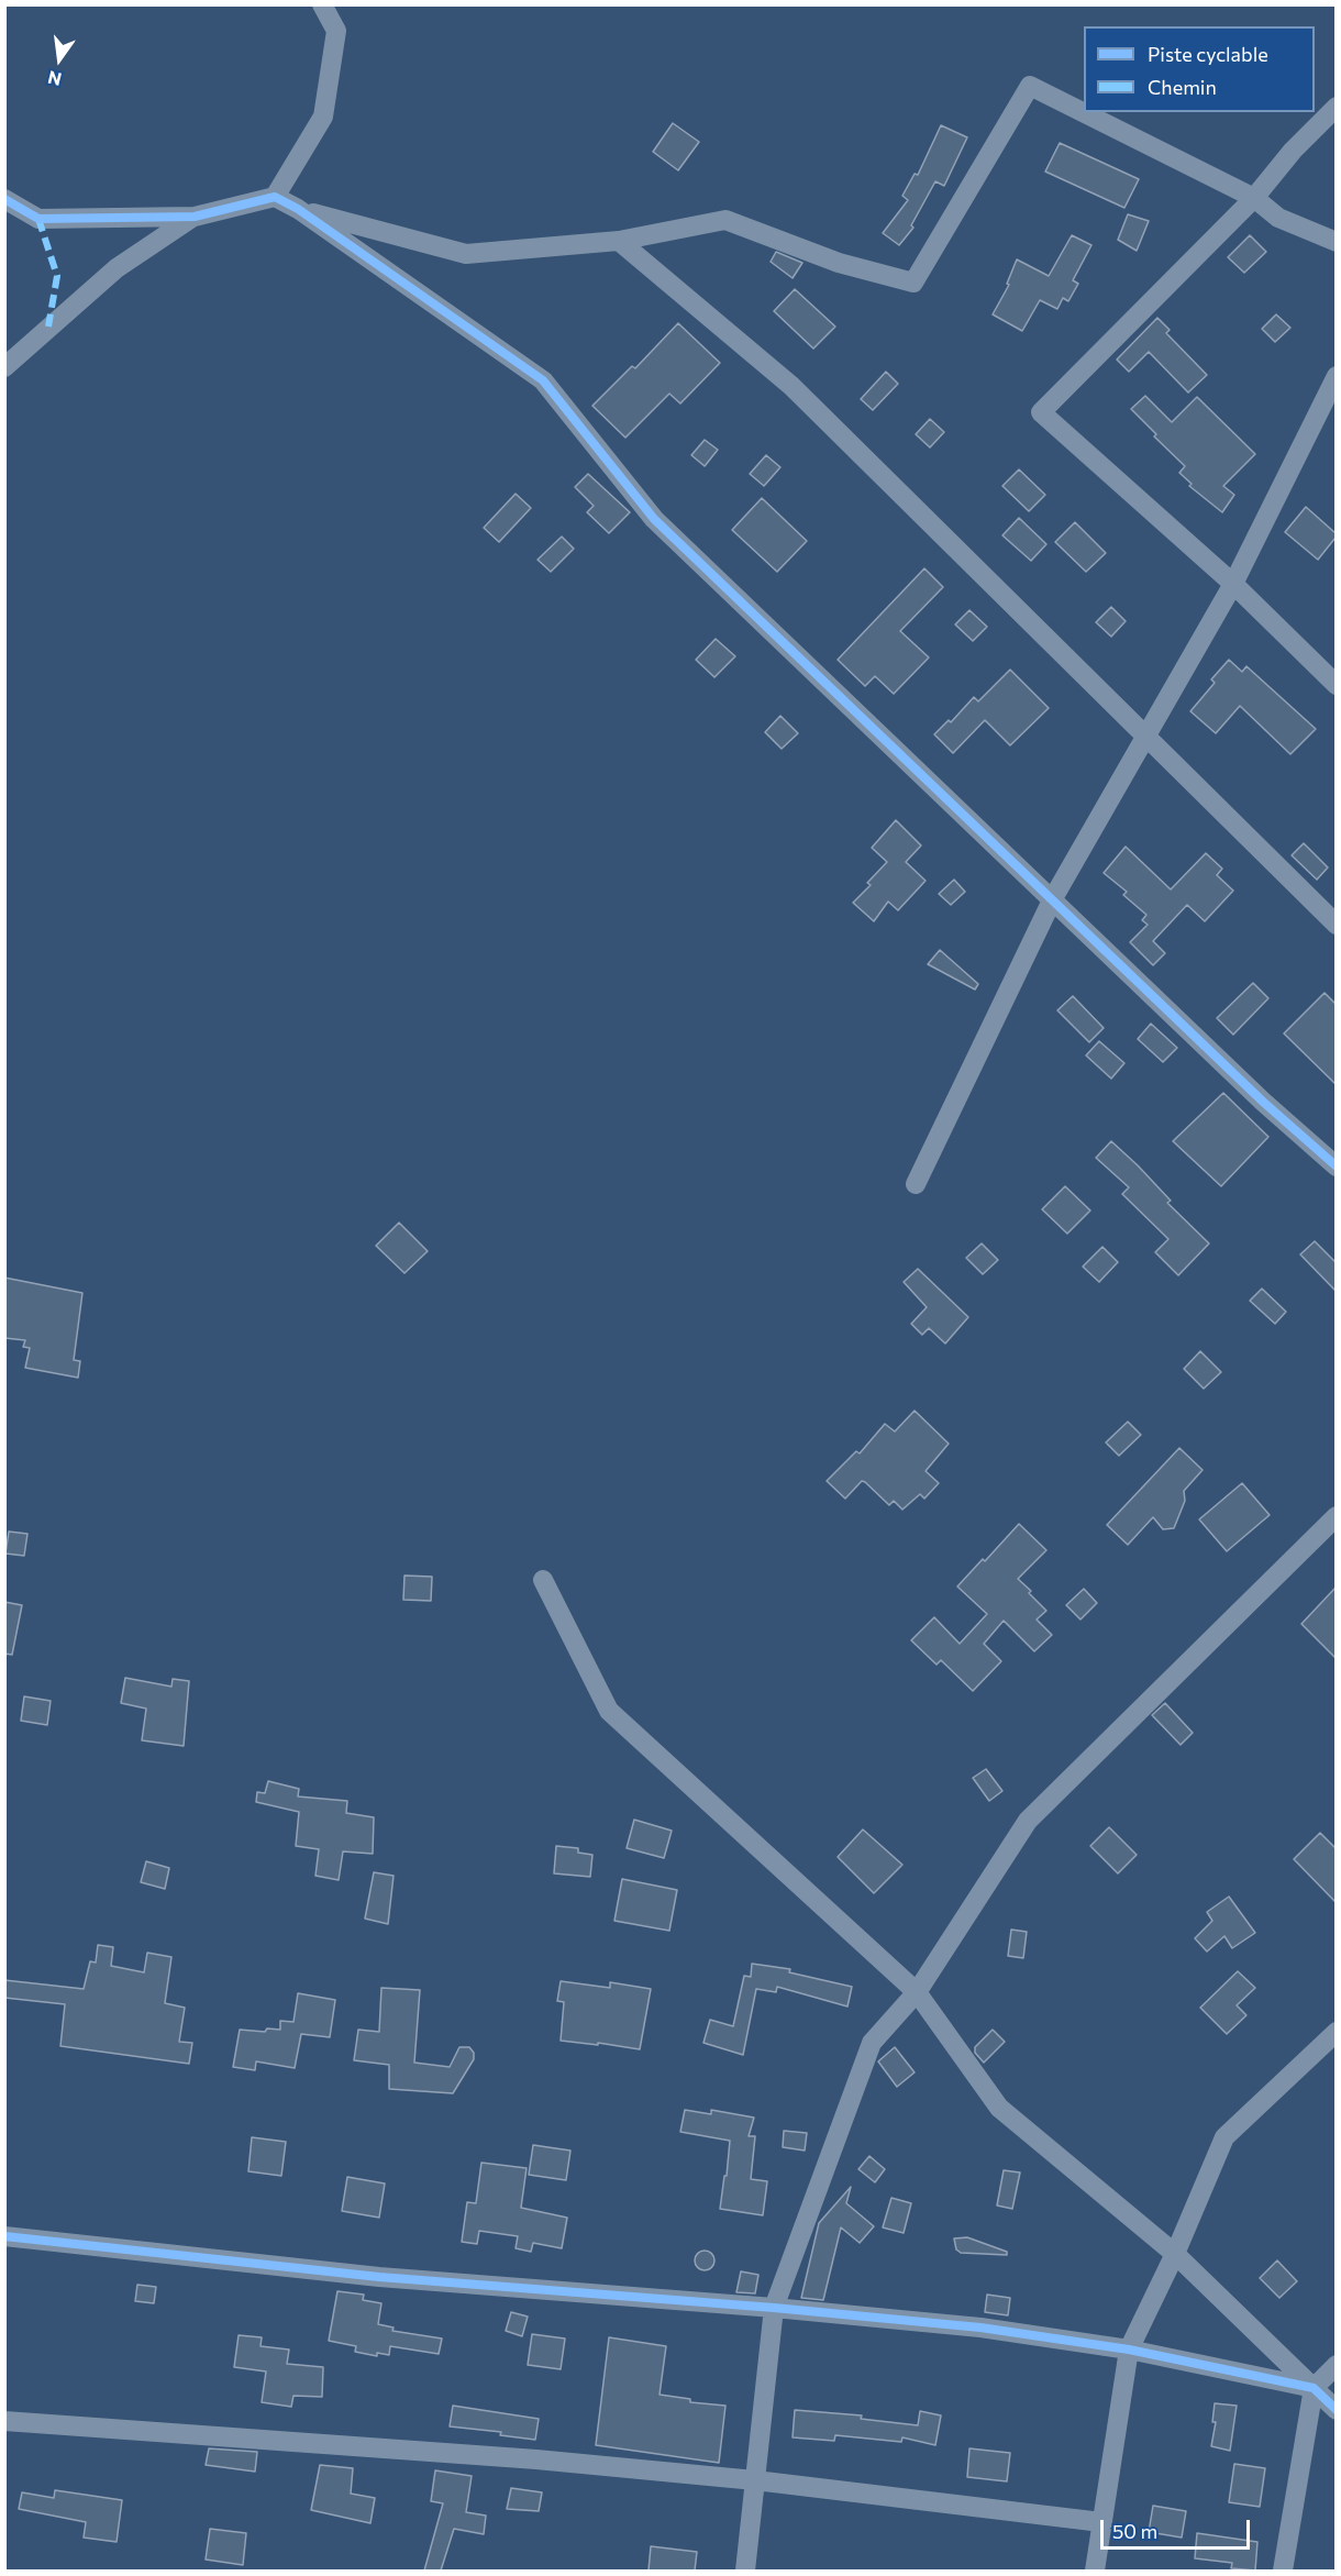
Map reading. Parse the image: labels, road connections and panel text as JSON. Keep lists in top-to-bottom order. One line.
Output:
{"legend":["Piste cyclable","Chemin"],"scale_bar":"50 m","north":"bottom"}
